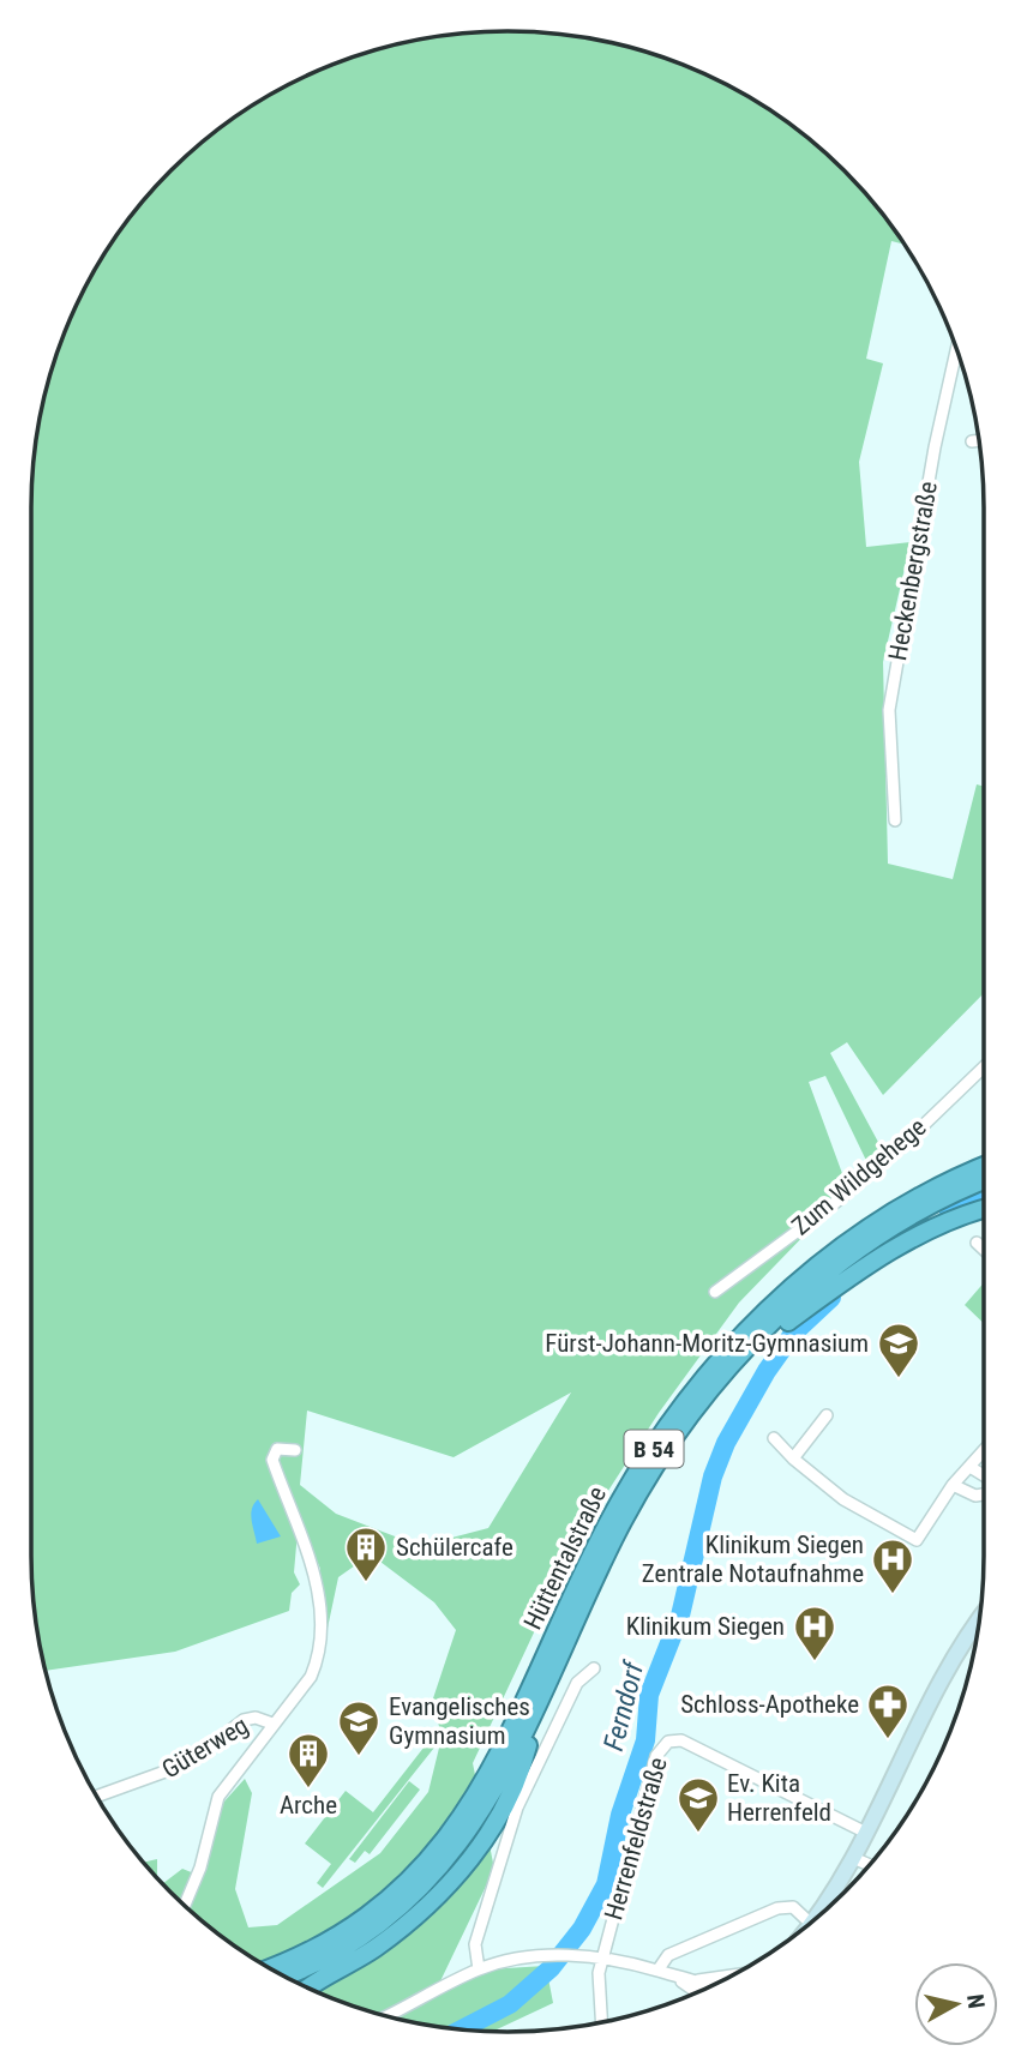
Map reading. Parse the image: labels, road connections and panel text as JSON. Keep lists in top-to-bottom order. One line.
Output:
{"streets":{"highway":["B 54","Hüttentalstraße"],"street":["Heckenbergstraße","Zum Wildgehege","Güterweg","Herrenfeldstraße"]},"crossings":[["B 54","Hüttentalstraße"]],"water":["Ferndorf"],"places":{"school or university":["Fürst-Johann-Moritz-Gymnasium","Evangelisches Gymnasium","Ev. Kita Herrenfeld"],"building":["Schülercafe","Arche"],"hospital":["Klinikum Siegen Zentrale Notaufnahme","Klinikum Siegen"],"pharmacy":["Schloss-Apotheke"]},"north":"right"}
